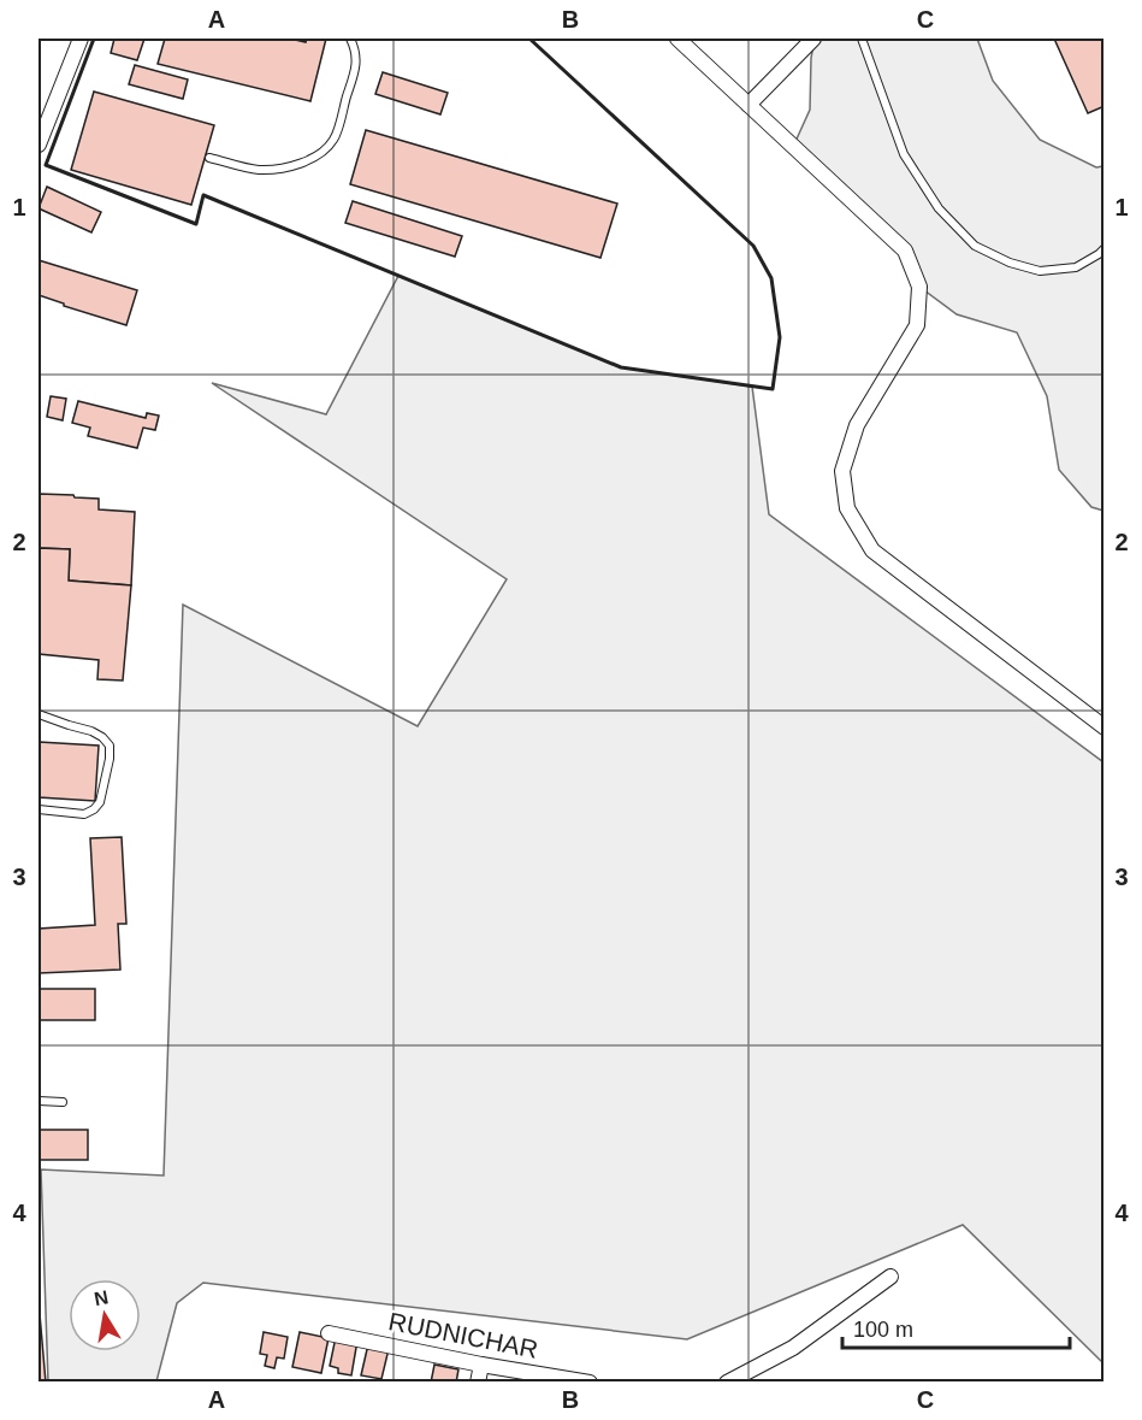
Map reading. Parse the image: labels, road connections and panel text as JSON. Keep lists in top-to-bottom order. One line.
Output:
{"streets":{"street":["RUDNICHAR"]},"scale_bar":"100 m","north":"top","grid":{"columns":["A","B","C"],"rows":["1","2","3","4"]}}
